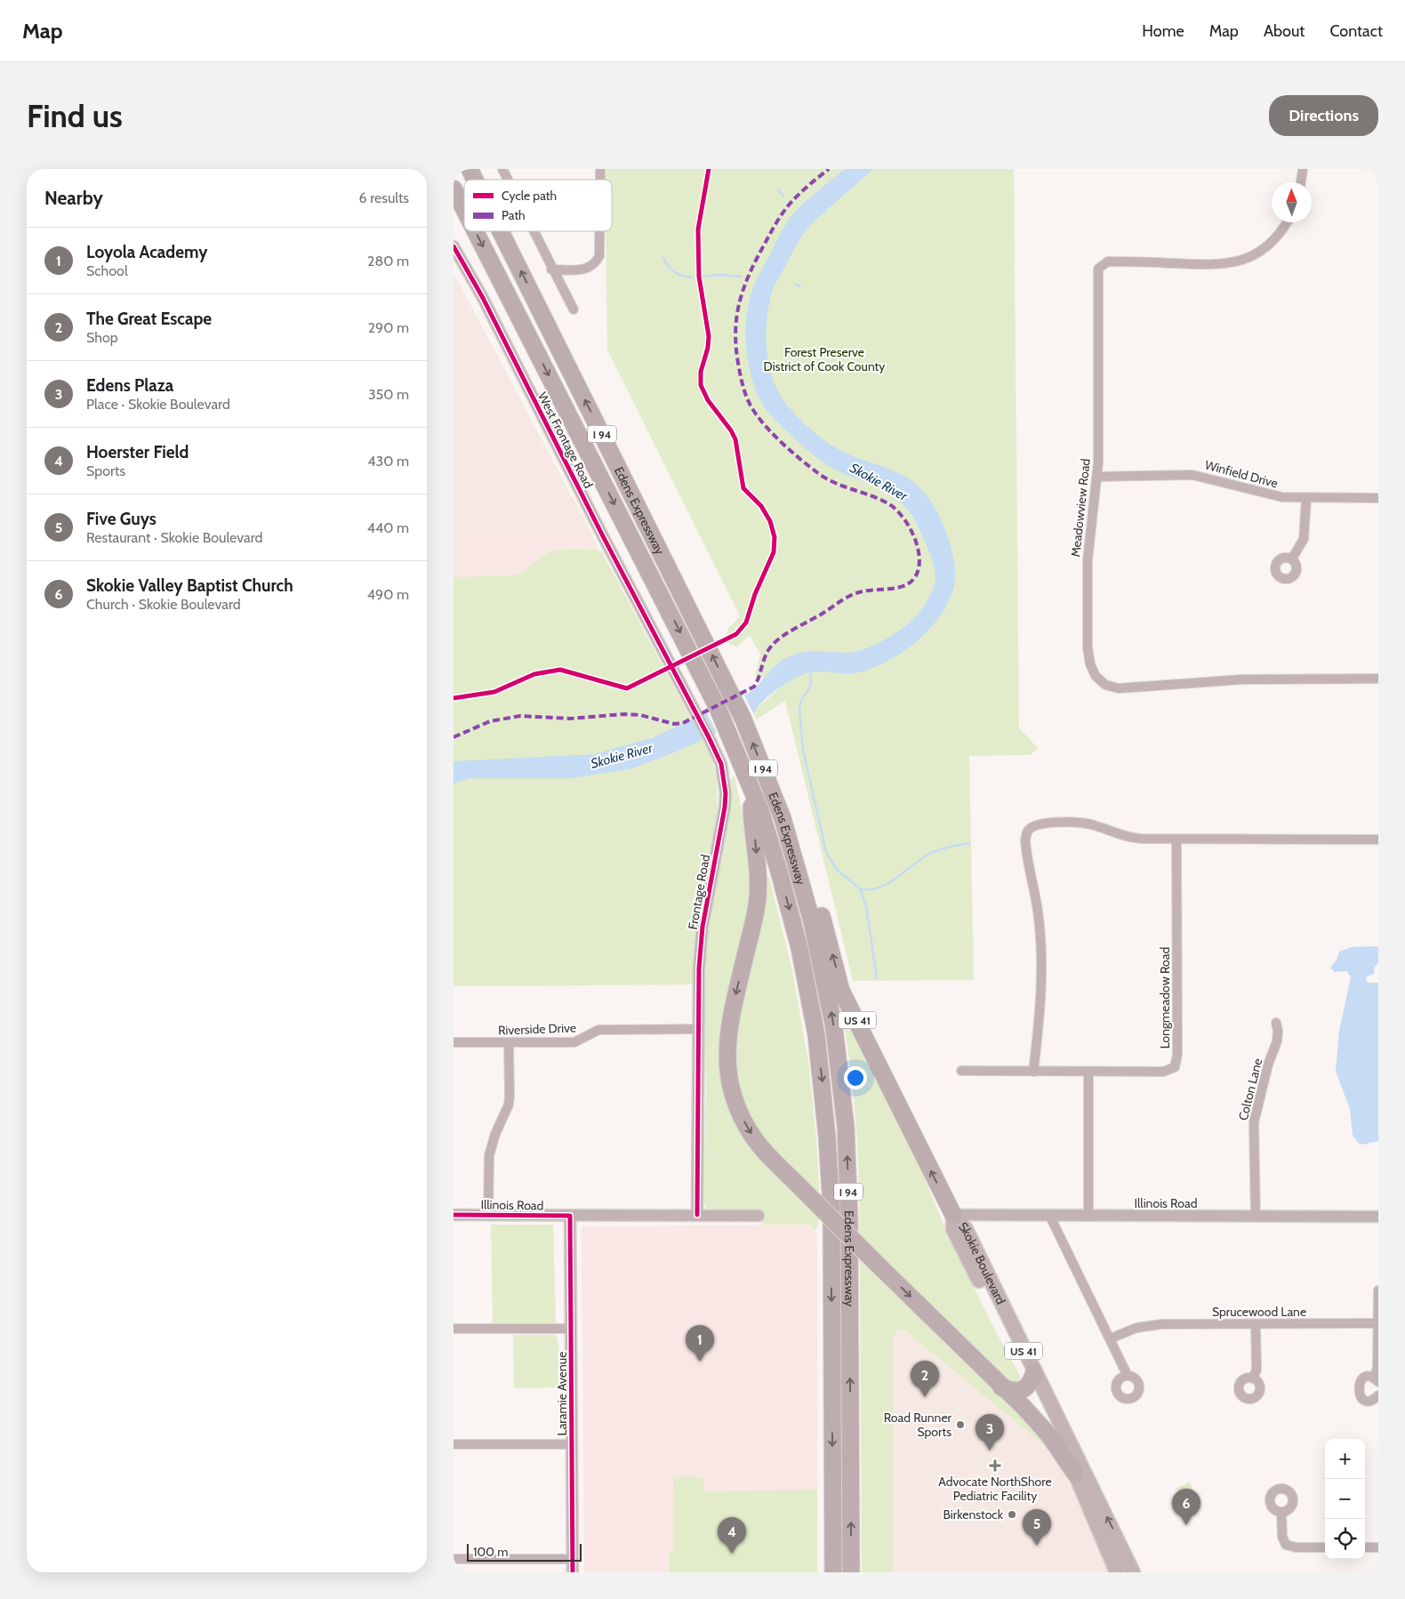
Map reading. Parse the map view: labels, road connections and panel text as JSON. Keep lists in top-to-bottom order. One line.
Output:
{"streets":{"highway":["I 94","Edens Expressway","US 41"],"main road":["Skokie Boulevard"],"street":["West Frontage Road","Winfield Drive","Meadowview Road","Frontage Road","Longmeadow Road","Riverside Drive","Colton Lane","Illinois Road","Sprucewood Lane","Laramie Avenue"]},"crossings":[["West Frontage Road","Frontage Road"],["Winfield Drive","Meadowview Road"],["Edens Expressway","US 41"],["Frontage Road","Riverside Drive"],["Frontage Road","Illinois Road"],["US 41","Illinois Road"],["US 41","Skokie Boulevard"],["Colton Lane","Illinois Road"],["Illinois Road","Skokie Boulevard"],["Illinois Road","Laramie Avenue"]],"water":["Skokie River"],"parks":["Forest Preserve District of Cook County"],"places":{"other":["Road Runner Sports","Birkenstock"],"health":["Advocate NorthShore Pediatric Facility"]},"legend":["Cycle path","Path"],"scale_bar":"100 m","north":"top","page":{"header":"Map","nav":["Home","Map","About","Contact"],"buttons":"Directions","title":"Find us","heading":["Nearby","6 results"],"list":[{"mark":"1","name":"Loyola Academy","note":"School","value":"280 m"},{"mark":"2","name":"The Great Escape","note":"Shop","value":"290 m"},{"mark":"3","name":"Edens Plaza","note":"Place · Skokie Boulevard","value":"350 m"},{"mark":"4","name":"Hoerster Field","note":"Sports","value":"430 m"},{"mark":"5","name":"Five Guys","note":"Restaurant · Skokie Boulevard","value":"440 m"},{"mark":"6","name":"Skokie Valley Baptist Church","note":"Church · Skokie Boulevard","value":"490 m"}],"pins":["1","2","3","6","5","4"],"map_buttons":["+","−"],"scale":"100 m"}}
